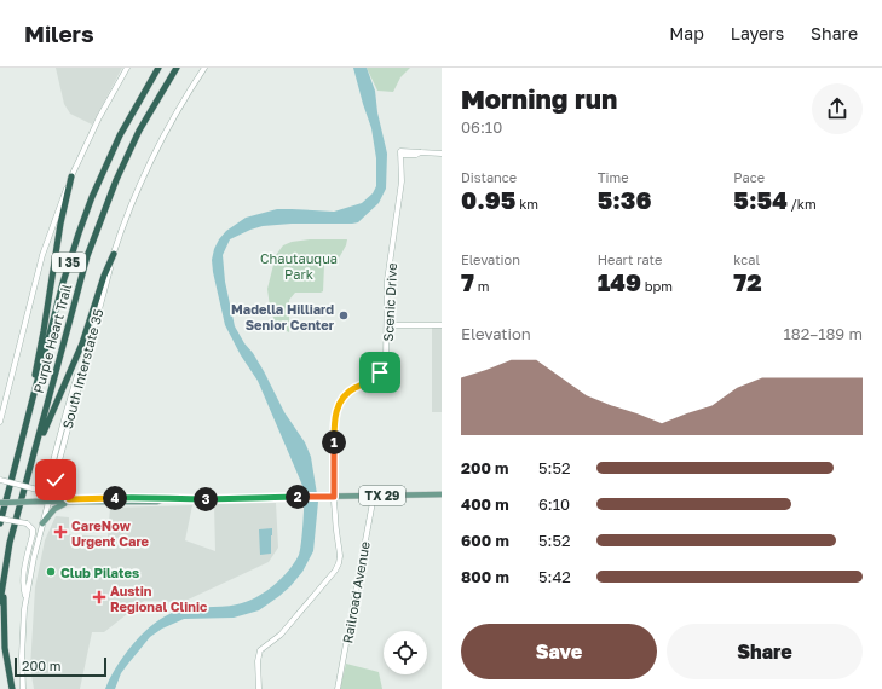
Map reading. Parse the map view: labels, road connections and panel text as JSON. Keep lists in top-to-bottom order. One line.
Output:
{"streets":{"highway":["I 35","Purple Heart Trail"],"main road":["Scenic Drive","South Interstate 35","TX 29","Railroad Avenue"]},"crossings":[["Scenic Drive","TX 29"],["South Interstate 35","TX 29"],["TX 29","Railroad Avenue"]],"parks":["Chautauqua Park"],"places":{"other":["Madella Hilliard Senior Center","Club Pilates"],"health":["CareNow Urgent Care","Austin Regional Clinic"]},"scale_bar":"200 m","page":{"header":"Milers","nav":["Map","Layers","Share"],"heading":["Morning run","06:10"],"stats":[["Distance","0.95 km"],["Time","5:36"],["Pace","5:54 /km"],["Elevation","7 m"],["Heart rate","149 bpm"],["kcal","72"]],"chart":["Elevation","182–189 m"],"pins":["1","2","4","3"],"list":[{"name":"200 m","note":"5:52"},{"name":"400 m","note":"6:10"},{"name":"600 m","note":"5:52"},{"name":"800 m","note":"5:42"}],"buttons":["Save","Share"],"scale":"200 m"}}
